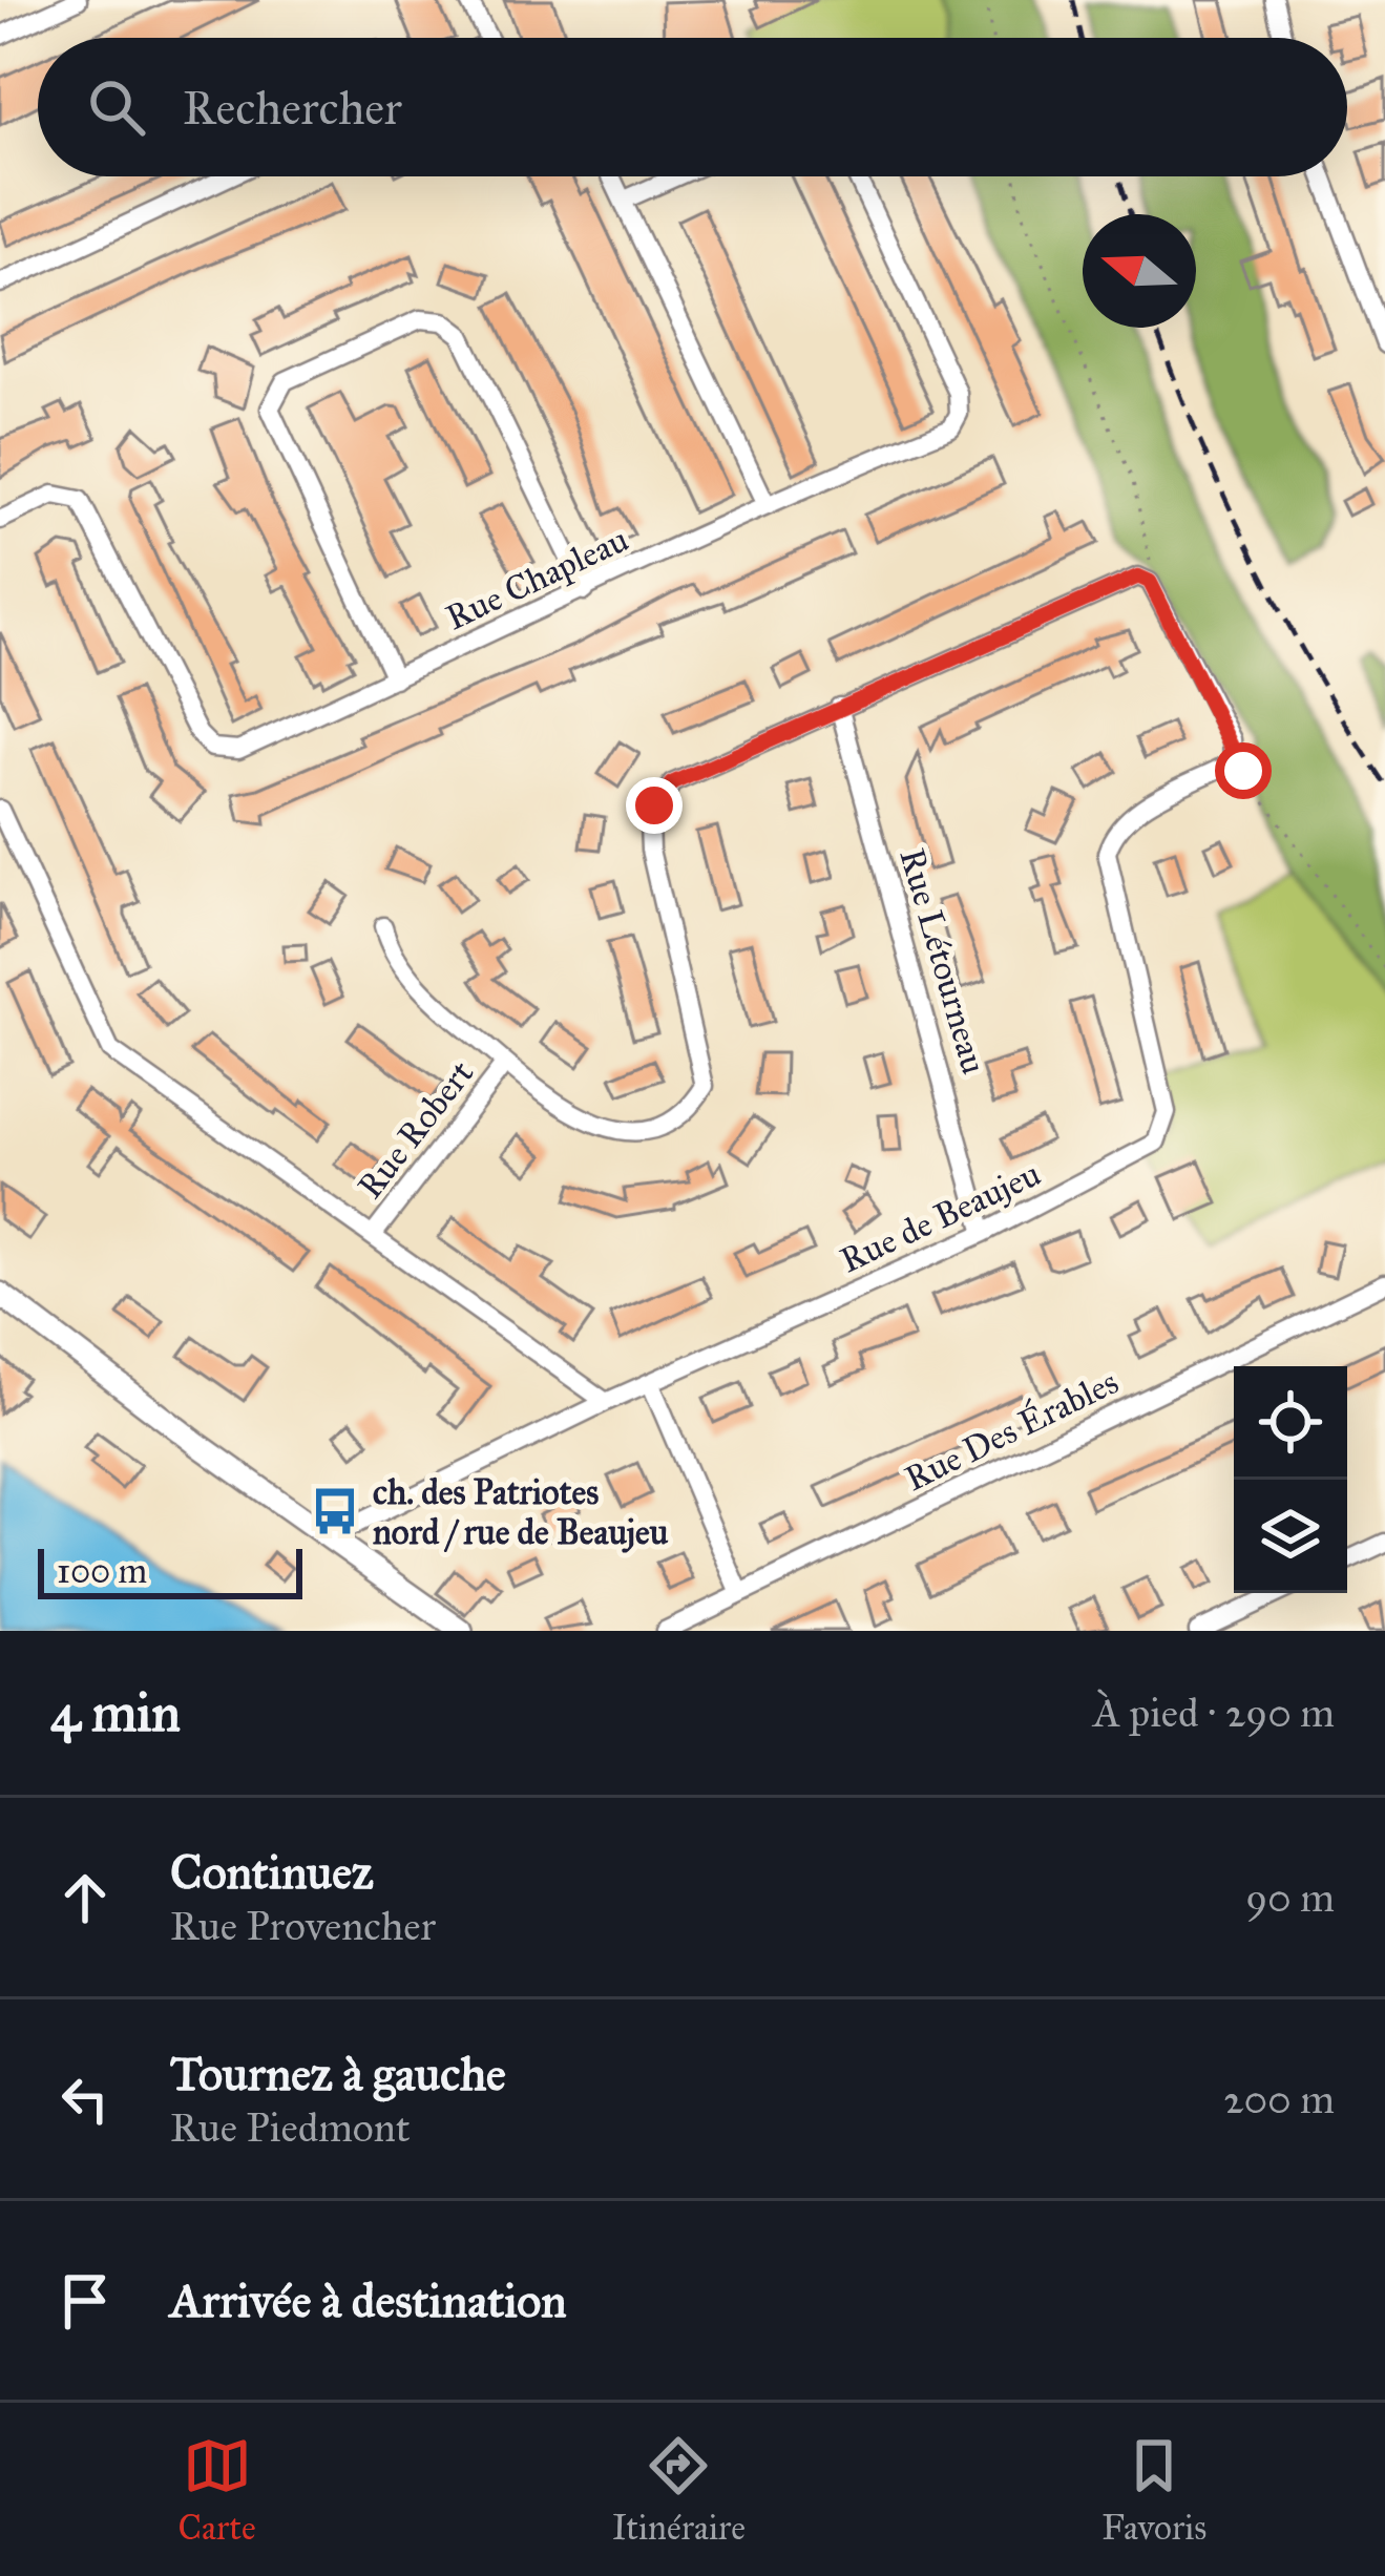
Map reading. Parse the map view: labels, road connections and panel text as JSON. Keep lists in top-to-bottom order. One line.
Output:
{"streets":{"street":["Rue Chapleau","Rue Létourneau","Rue Robert","Rue de Beaujeu","Rue Des Érables"]},"crossings":[["Rue Létourneau","Rue de Beaujeu"]],"places":{"bus stop":["ch. des Patriotes nord / rue de Beaujeu"]},"scale_bar":"100 m","north":"left","page":{"search":"Rechercher","scale":"100 m","heading":["4 min","À pied · 290 m"],"list":[["Continuez","Rue Provencher","90 m"],["Tournez à gauche","Rue Piedmont","200 m"],"Arrivée à destination"],"nav":["Carte","Itinéraire","Favoris"]}}
